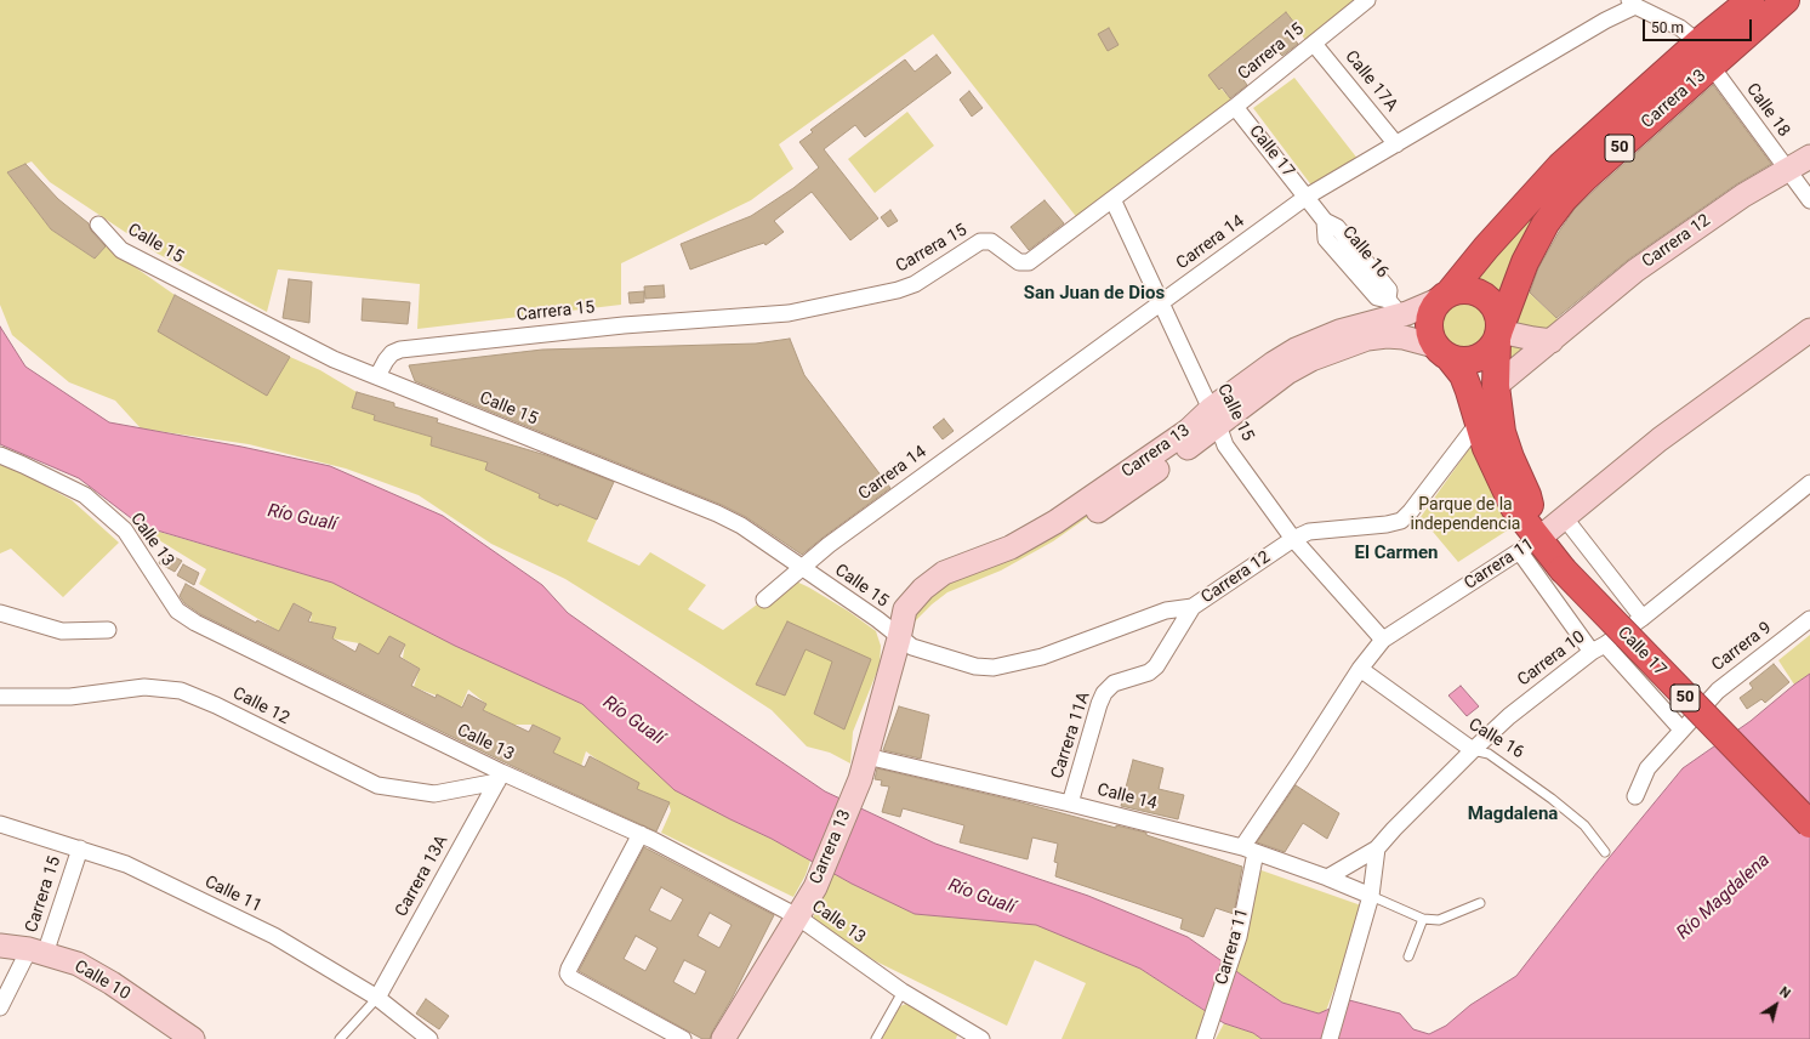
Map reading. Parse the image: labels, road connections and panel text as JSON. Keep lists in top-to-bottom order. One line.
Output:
{"streets":{"highway":["Carrera 13","50","Calle 17"],"street":["Carrera 15","Calle 17A","Calle 18","Carrera 12","Carrera 14","Calle 15","Calle 16","Calle 13","Carrera 11","Carrera 9","Carrera 10","Calle 12","Carrera 11A","Calle 14","Carrera 13A","Calle 11","Calle 10"]},"crossings":[["Carrera 15","Calle 17A"],["Carrera 15","Calle 17"],["Carrera 15","Calle 15"],["Carrera 15","Calle 11"],["Carrera 15","Calle 10"],["Calle 17A","Carrera 14"],["Carrera 13","Calle 18"],["Carrera 13","50"],["Carrera 13","Calle 17"],["Carrera 13","Carrera 12"],["Carrera 13","Calle 15"],["Carrera 13","Calle 16"],["Carrera 13","Calle 13"],["Carrera 13","Calle 14"],["Calle 18","Carrera 12"],["50","Calle 17"],["Calle 17","Carrera 12"],["Calle 17","Carrera 14"],["Calle 17","Calle 16"],["Calle 17","Carrera 11"],["Carrera 12","Calle 15"],["Carrera 12","Carrera 11A"],["Carrera 14","Calle 15"],["Carrera 14","Calle 16"],["Calle 15","Carrera 11"],["Calle 16","Carrera 11"],["Calle 16","Carrera 10"],["Calle 13","Calle 12"],["Calle 13","Carrera 13A"],["Carrera 11","Calle 14"],["Carrera 10","Calle 14"],["Calle 12","Carrera 13A"],["Carrera 11A","Calle 14"],["Carrera 13A","Calle 11"]],"districts":["San Juan de Dios","El Carmen","Magdalena"],"water":["Río Gualí","Río Magdalena"],"parks":["Parque de la independencia"],"scale_bar":"50 m","north":"top right"}
